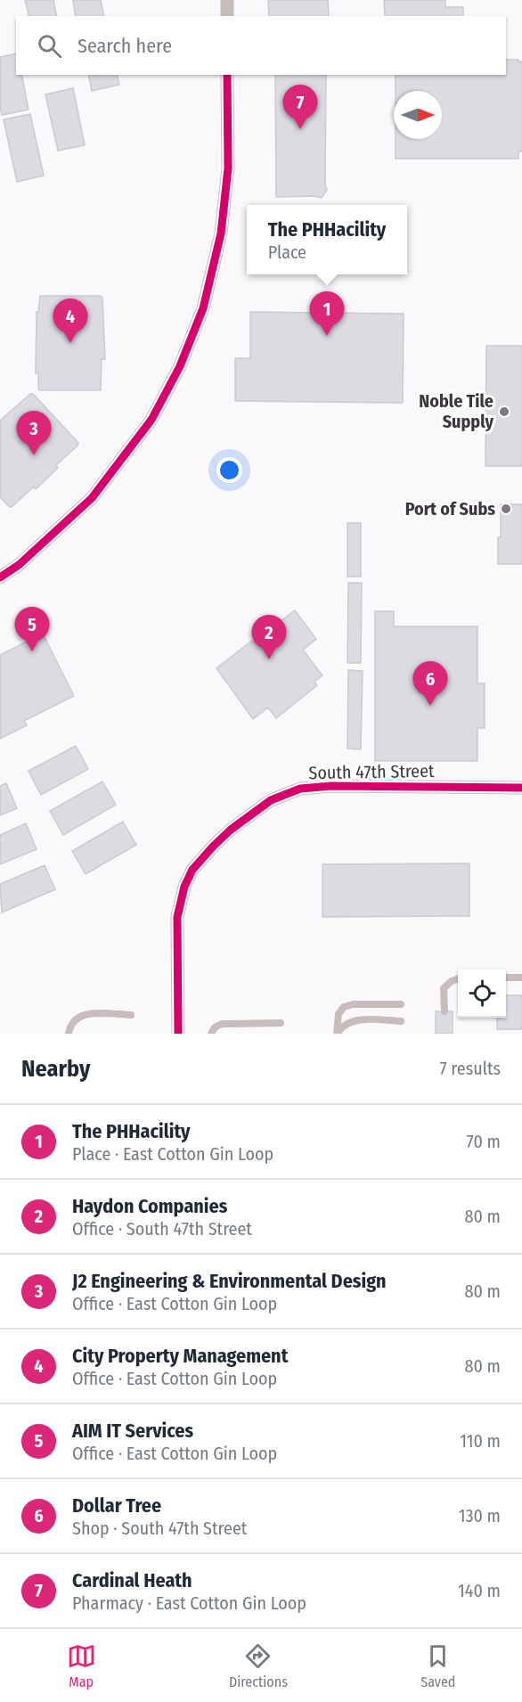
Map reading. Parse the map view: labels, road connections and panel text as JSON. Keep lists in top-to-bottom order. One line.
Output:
{"streets":{"street":["South 47th Street"]},"places":["Noble Tile Supply","Port of Subs"],"north":"right","page":{"search":"Search here","pins":["7","1","4","3","5","2","6"],"popup":["The PHHacility","Place"],"heading":["Nearby","7 results"],"list":[{"mark":"1","name":"The PHHacility","note":"Place · East Cotton Gin Loop","value":"70 m"},{"mark":"2","name":"Haydon Companies","note":"Office · South 47th Street","value":"80 m"},{"mark":"3","name":"J2 Engineering & Environmental Design","note":"Office · East Cotton Gin Loop","value":"80 m"},{"mark":"4","name":"City Property Management","note":"Office · East Cotton Gin Loop","value":"80 m"},{"mark":"5","name":"AIM IT Services","note":"Office · East Cotton Gin Loop","value":"110 m"},{"mark":"6","name":"Dollar Tree","note":"Shop · South 47th Street","value":"130 m"},{"mark":"7","name":"Cardinal Heath","note":"Pharmacy · East Cotton Gin Loop","value":"140 m"}],"nav":["Map","Directions","Saved"]}}
